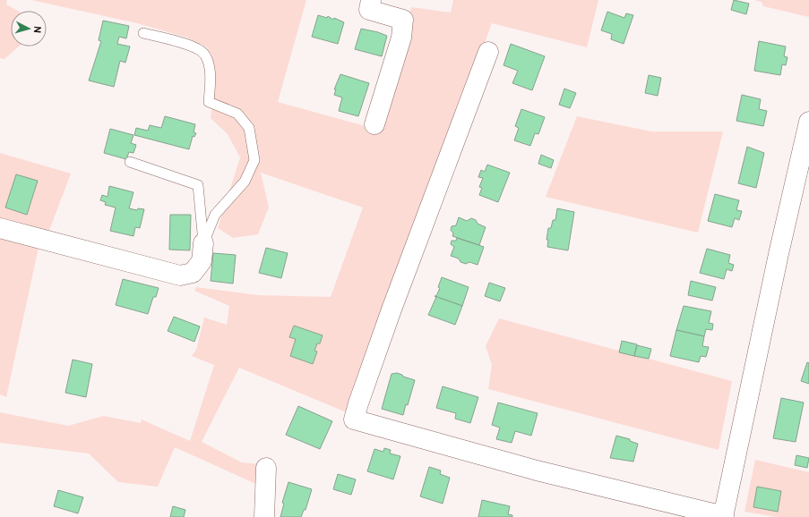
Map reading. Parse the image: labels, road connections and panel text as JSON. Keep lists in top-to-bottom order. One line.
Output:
{"north":"right"}
